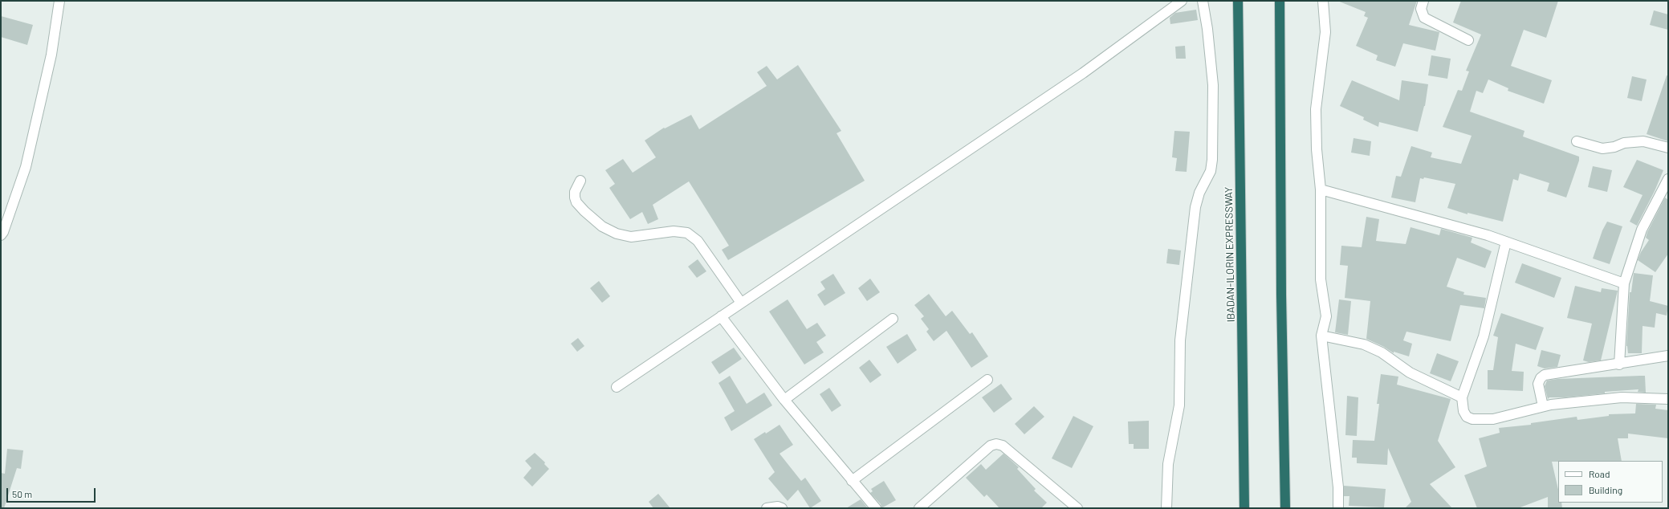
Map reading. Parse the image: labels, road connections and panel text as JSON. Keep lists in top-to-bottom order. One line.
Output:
{"streets":{"highway":["IBADAN-ILORIN EXPRESSWAY"]},"legend":["Road","Building"],"scale_bar":"50 m"}
